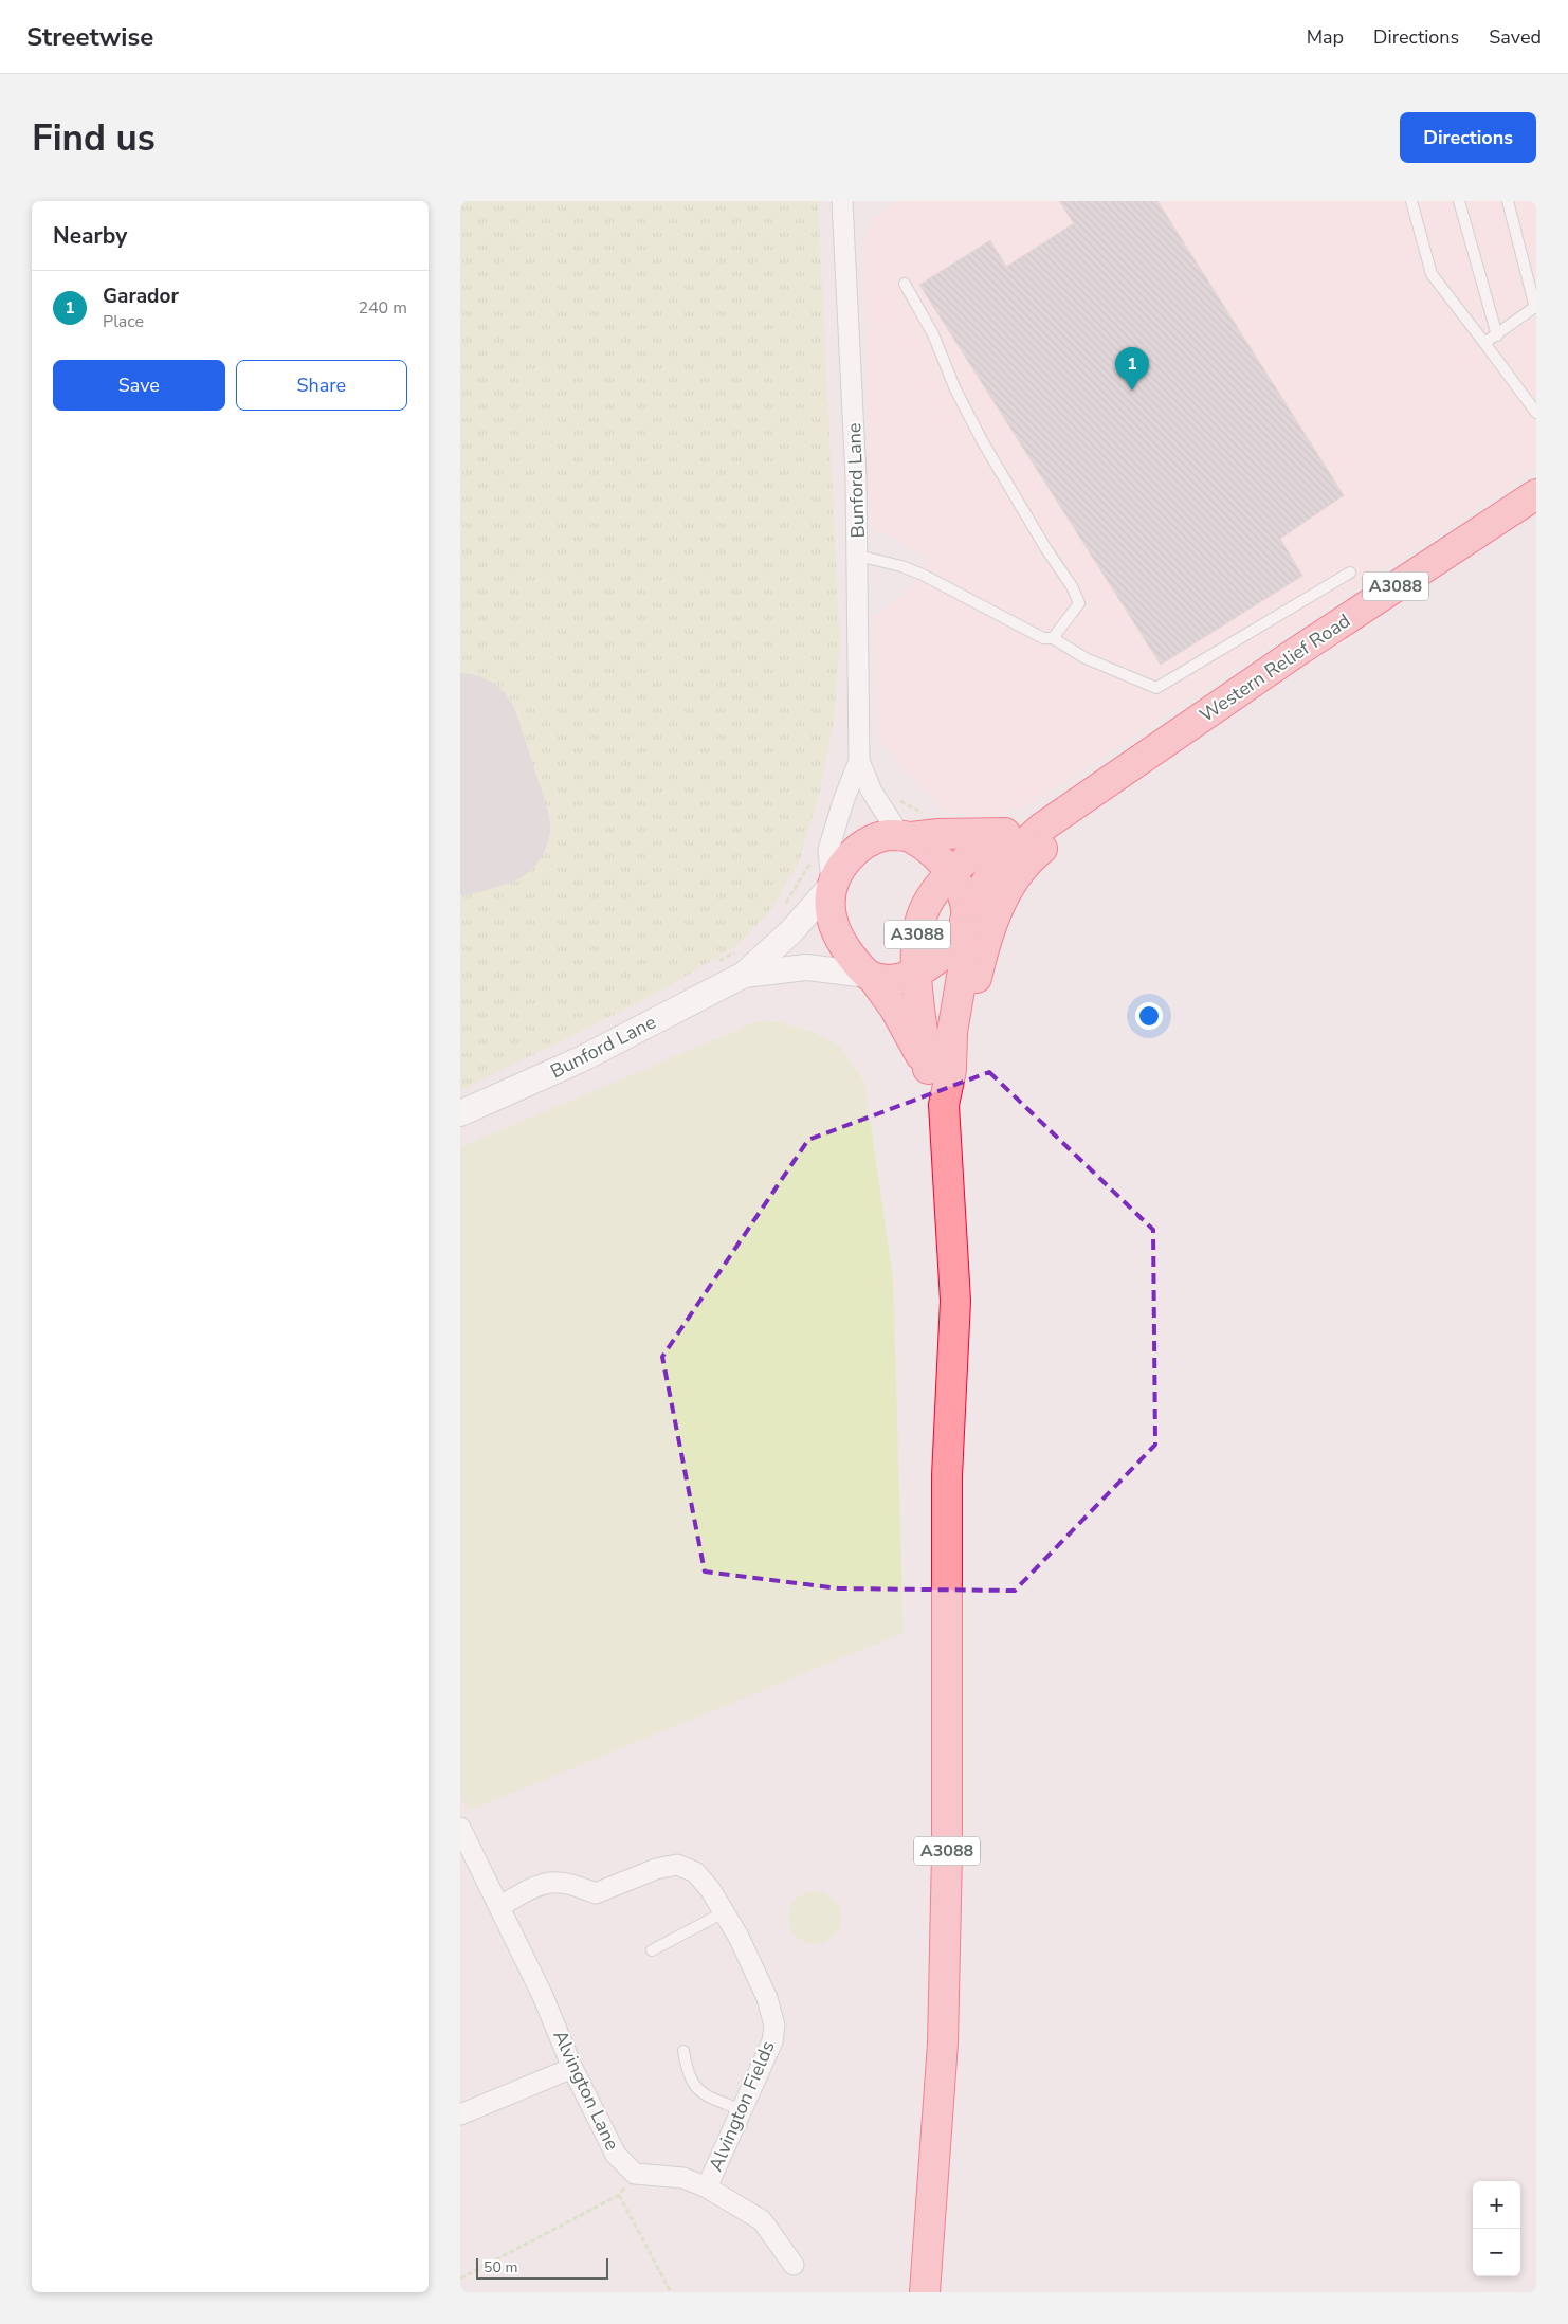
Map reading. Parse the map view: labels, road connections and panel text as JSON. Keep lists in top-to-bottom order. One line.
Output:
{"streets":{"highway":["A3088","Western Relief Road"],"street":["Bunford Lane","Alvington Lane","Alvington Fields"]},"crossings":[["Bunford Lane","A3088"],["Bunford Lane","Western Relief Road"],["A3088","Western Relief Road"],["Alvington Lane","Alvington Fields"]],"scale_bar":"50 m","page":{"header":"Streetwise","nav":["Map","Directions","Saved"],"buttons":["Directions",["Save","Share"]],"title":"Find us","heading":"Nearby","list":[{"mark":"1","name":"Garador","note":"Place","value":"240 m"}],"pins":"1","map_buttons":["+","−"],"scale":"50 m"}}
